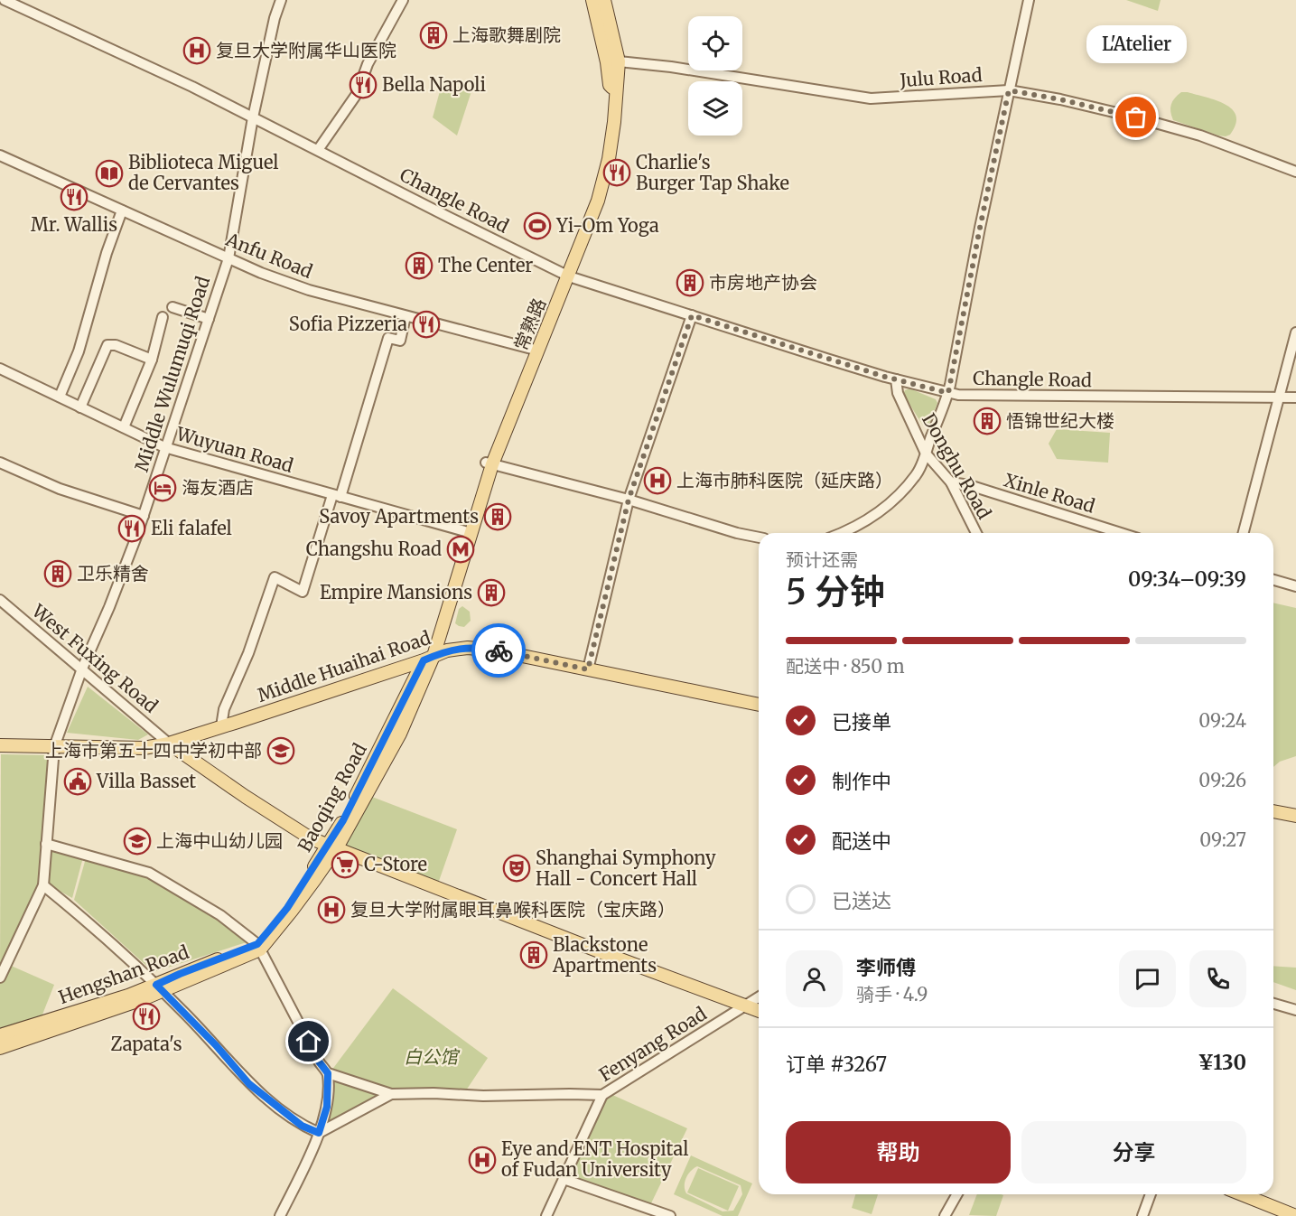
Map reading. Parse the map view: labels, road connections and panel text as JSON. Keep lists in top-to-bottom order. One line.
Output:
{"streets":{"main road":["Middle Huaihai Road","Baoqing Road","Hengshan Road"],"street":["Julu Road","Changle Road","Anfu Road","Middle Wulumuqi Road","Wuyuan Road","Donghu Road","Xinle Road","West Fuxing Road","Fenyang Road"]},"crossings":[["Changle Road","Middle Wulumuqi Road"],["Changle Road","Donghu Road"],["Anfu Road","Middle Wulumuqi Road"],["Middle Wulumuqi Road","Wuyuan Road"],["Middle Wulumuqi Road","West Fuxing Road"],["Middle Wulumuqi Road","Middle Huaihai Road"],["Donghu Road","Xinle Road"],["West Fuxing Road","Middle Huaihai Road"],["Middle Huaihai Road","Baoqing Road"],["Baoqing Road","Hengshan Road"]],"parks":["白公馆"],"places":{"building":["上海歌舞剧院","The Center","市房地产协会","悟锦世纪大楼","Savoy Apartments","卫乐精舍","Empire Mansions","Blackstone Apartments"],"hospital":["复旦大学附属华山医院","上海市肺科医院（延庆路）","复旦大学附属眼耳鼻喉科医院（宝庆路）","Eye and ENT Hospital of Fudan University"],"restaurant":["Bella Napoli","Charlie's Burger Tap Shake","Mr. Wallis","Sofia Pizzeria","Eli falafel","Zapata's"],"other":["L'Atelier"],"library":["Biblioteca Miguel de Cervantes"],"sports":["Yi-Om Yoga"],"hotel":["海友酒店"],"metro station":["Changshu Road"],"school or university":["上海市第五十四中学初中部","上海中山幼儿园"],"public building":["Villa Basset"],"supermarket":["C-Store"],"theatre":["Shanghai Symphony Hall - Concert Hall"]},"page":{"bubble":"L'Atelier","heading":["5 分钟","预计还需","09:34–09:39"],"panel":["李师傅","骑手 · 4.9","订单 #3267","¥130"],"bar":"配送中 · 850 m","list":[["已接单","09:24"],["制作中","09:26"],["配送中","09:27"],"已送达"],"buttons":["帮助","分享"]}}
